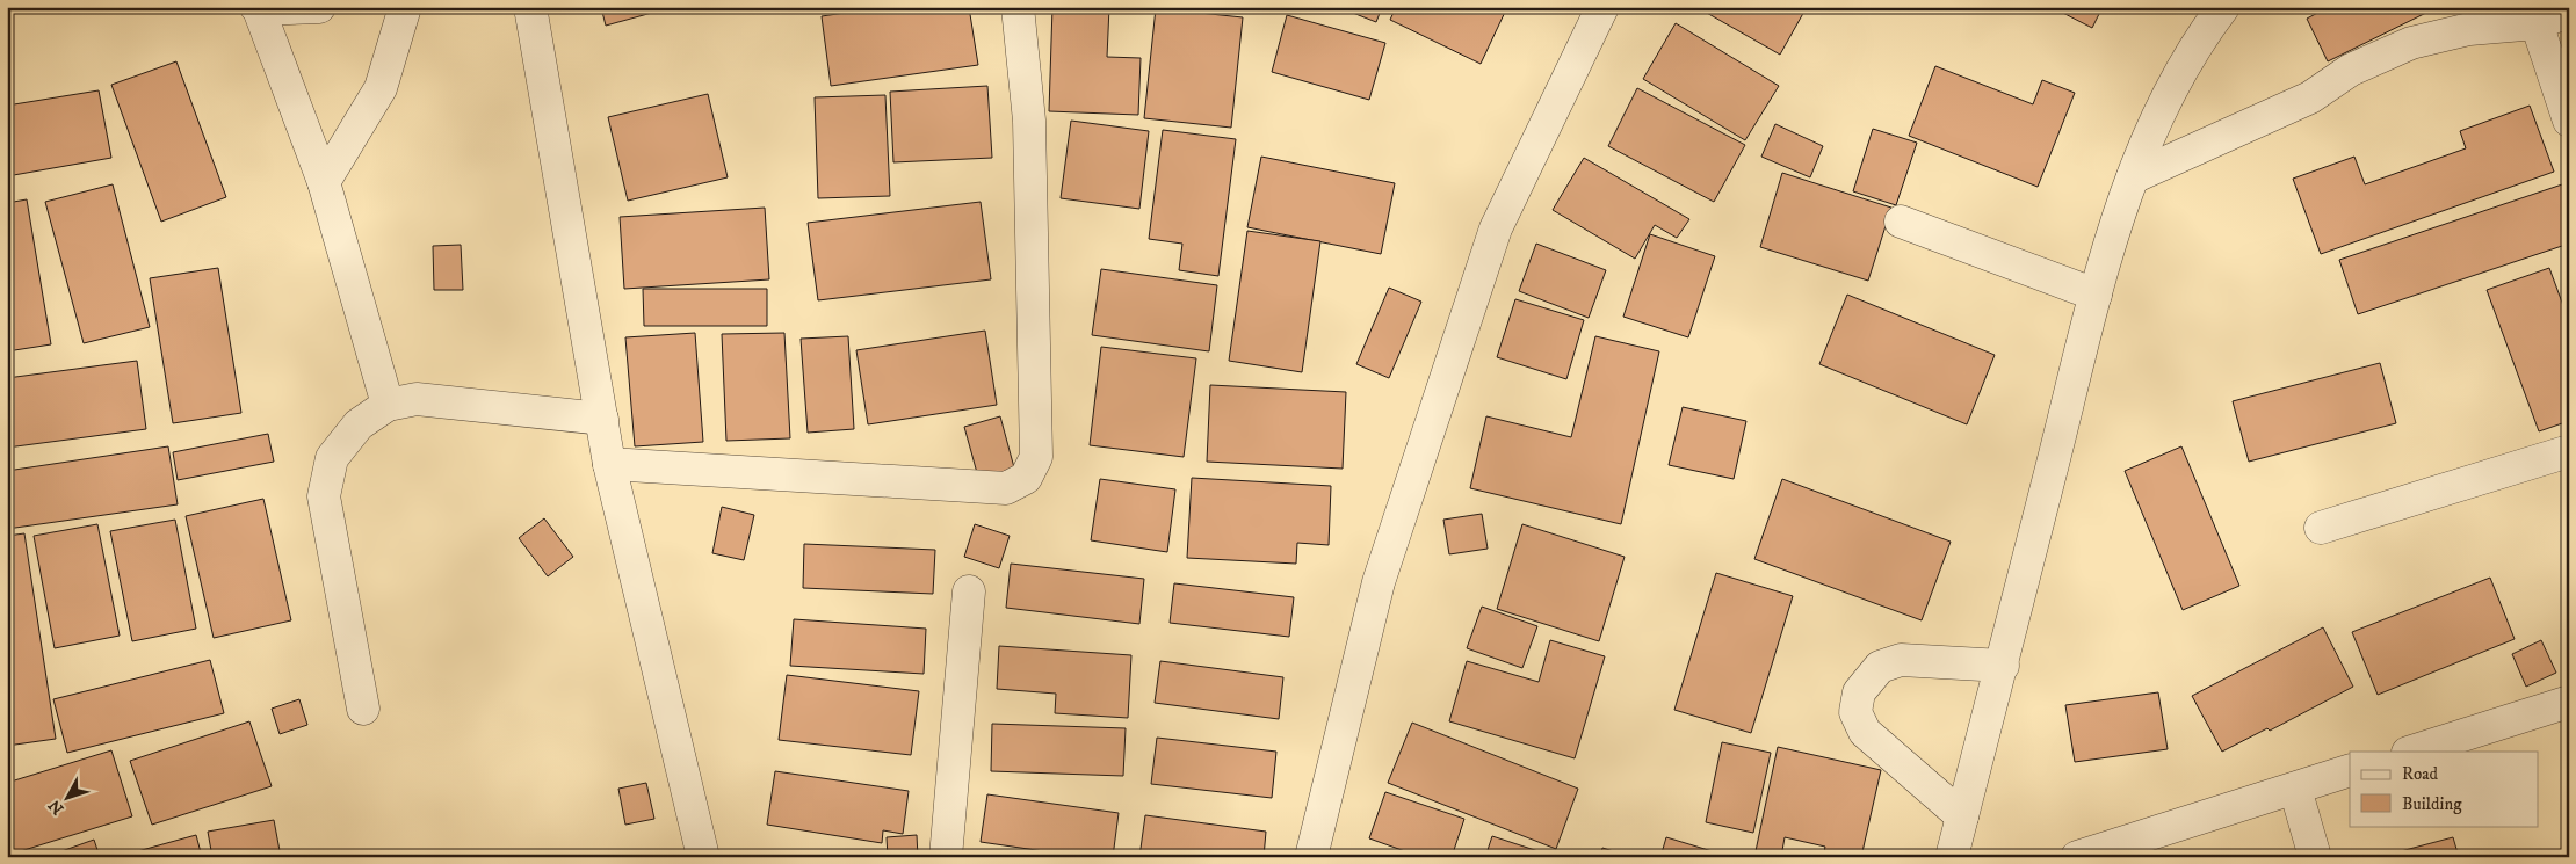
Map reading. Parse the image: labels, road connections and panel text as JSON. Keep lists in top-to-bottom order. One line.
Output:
{"legend":["Road","Building"],"north":"bottom left"}
